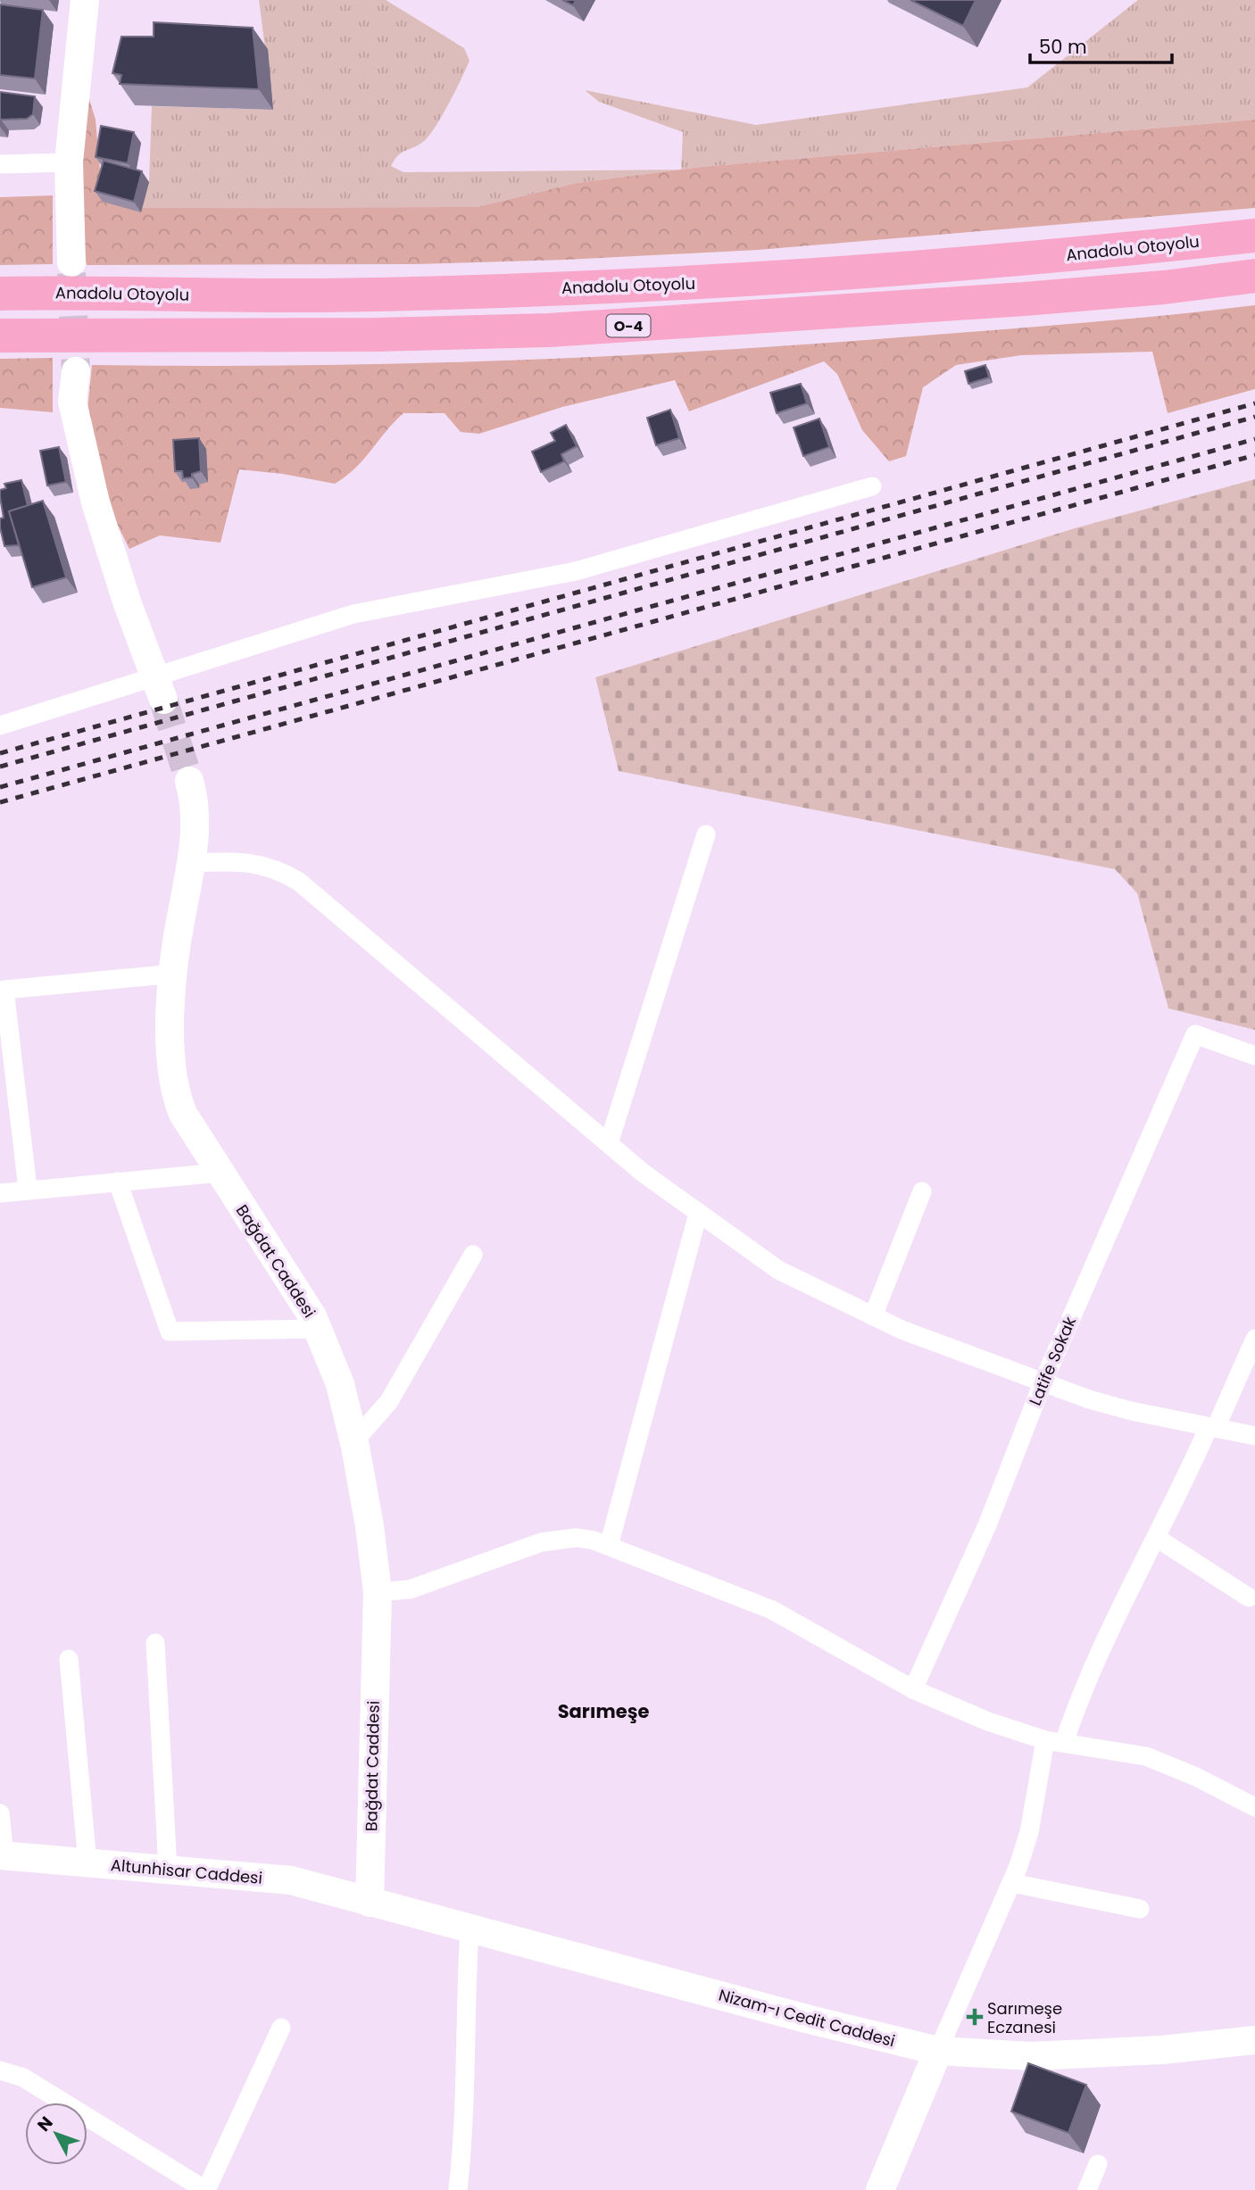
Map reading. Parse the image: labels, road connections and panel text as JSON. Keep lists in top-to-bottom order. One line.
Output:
{"streets":{"highway":["Anadolu Otoyolu","O-4"],"street":["Bağdat Caddesi","Latife Sokak","Altunhisar Caddesi","Nizam-ı Cedit Caddesi"]},"crossings":[["Bağdat Caddesi","Altunhisar Caddesi"],["Bağdat Caddesi","Nizam-ı Cedit Caddesi"],["Altunhisar Caddesi","Nizam-ı Cedit Caddesi"]],"districts":["Sarımeşe"],"places":{"health":["Sarımeşe Eczanesi"]},"scale_bar":"50 m","north":"top left"}
